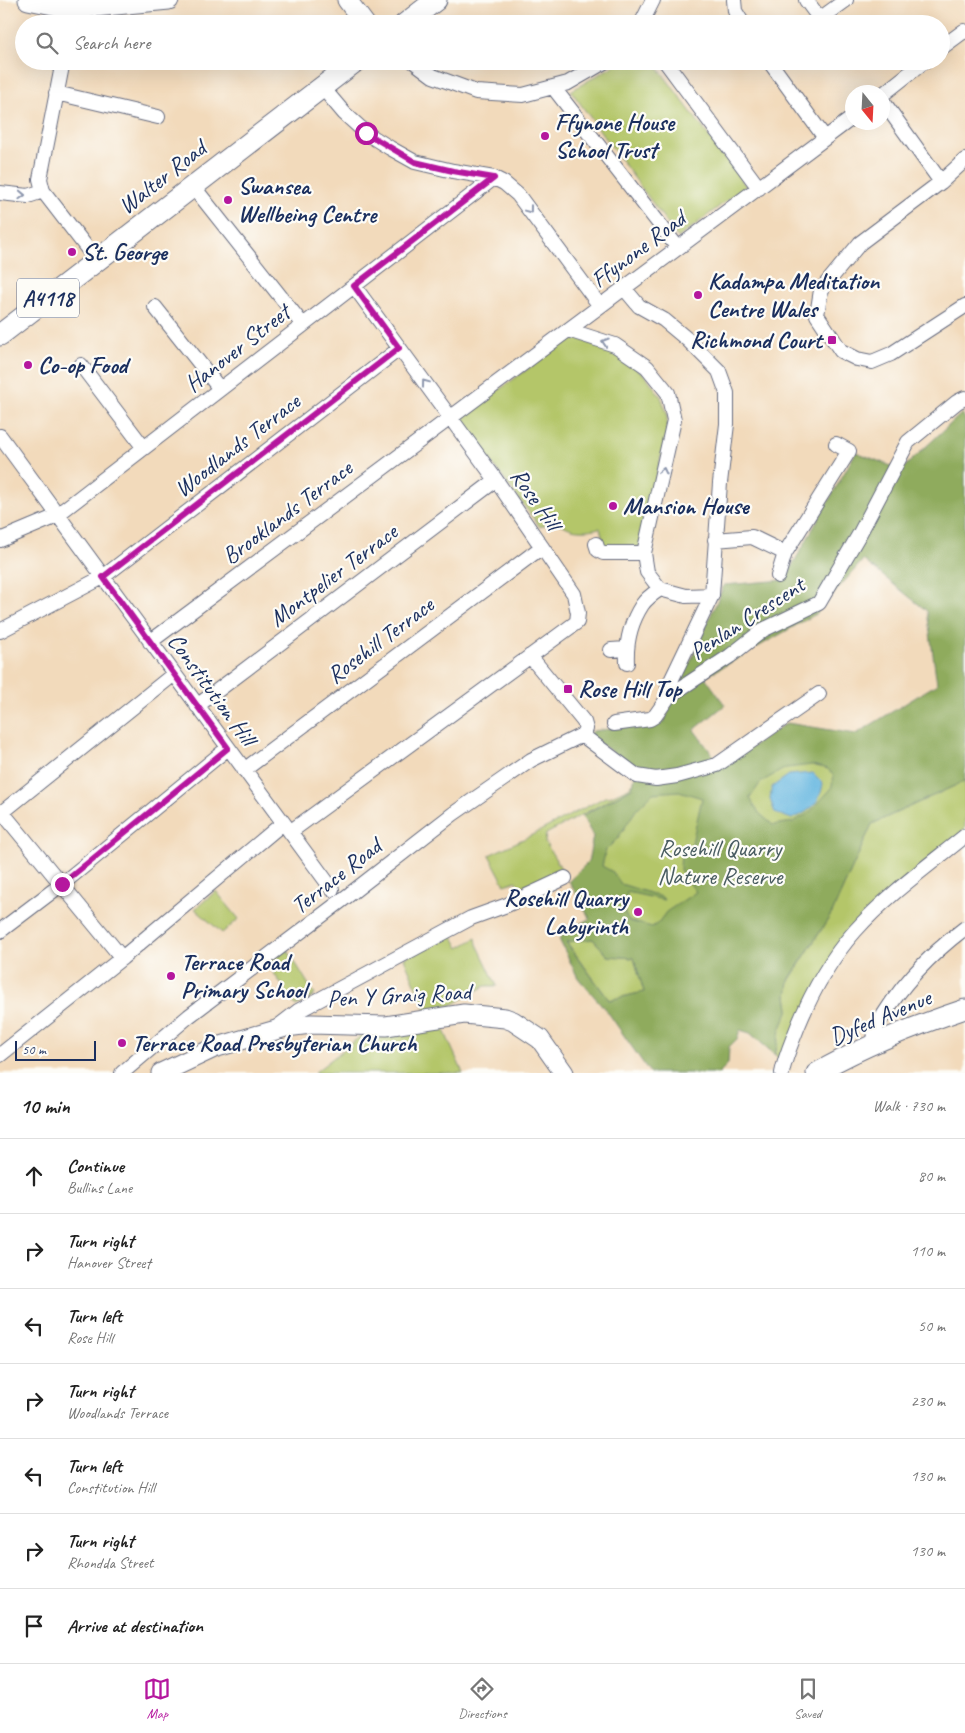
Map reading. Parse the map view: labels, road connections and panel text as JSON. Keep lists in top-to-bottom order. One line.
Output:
{"streets":{"main road":["Walter Road","A4118"],"street":["Ffynone Road","Hanover Street","Woodlands Terrace","Rose Hill","Brooklands Terrace","Montpelier Terrace","Penlan Crescent","Rosehill Terrace","Constitution Hill","Terrace Road","Pen Y Graig Road","Dyfed Avenue"]},"crossings":[["Ffynone Road","Rose Hill"],["Ffynone Road","Brooklands Terrace"],["Hanover Street","Rose Hill"],["Hanover Street","Constitution Hill"],["Woodlands Terrace","Rose Hill"],["Woodlands Terrace","Constitution Hill"],["Rose Hill","Brooklands Terrace"],["Rose Hill","Montpelier Terrace"],["Rose Hill","Rosehill Terrace"],["Brooklands Terrace","Constitution Hill"],["Montpelier Terrace","Constitution Hill"],["Rosehill Terrace","Constitution Hill"]],"parks":["Rosehill Quarry Nature Reserve"],"places":{"other":["Ffynone House School Trust","Swansea Wellbeing Centre","St. George","Kadampa Meditation Centre Wales","Co-op Food","Mansion House","Rosehill Quarry Labyrinth","Terrace Road Primary School","Terrace Road Presbyterian Church"],"transit":["Richmond Court","Rose Hill Top"]},"scale_bar":"50 m","north":"bottom","page":{"search":"Search here","scale":"50 m","heading":["10 min","Walk · 730 m"],"list":[["Continue","Bullins Lane","80 m"],["Turn right","Hanover Street","110 m"],["Turn left","Rose Hill","50 m"],["Turn right","Woodlands Terrace","230 m"],["Turn left","Constitution Hill","130 m"],["Turn right","Rhondda Street","130 m"],"Arrive at destination"],"nav":["Map","Directions","Saved"]}}
